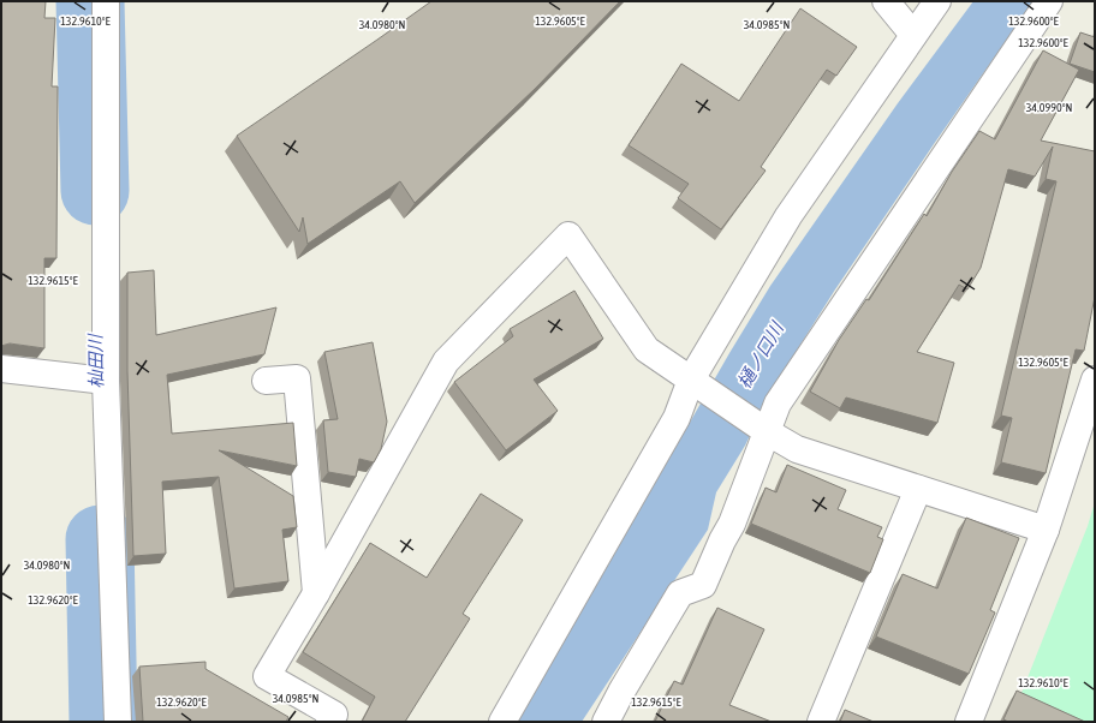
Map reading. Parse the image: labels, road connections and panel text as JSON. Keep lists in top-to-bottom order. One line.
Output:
{"water":["樋ノ口川","杣田川"],"coordinates":["132.9605°E","132.9610°E","132.9600°E","34.0980°N","34.0985°N","34.0990°N","132.9615°E","132.9620°E"]}
